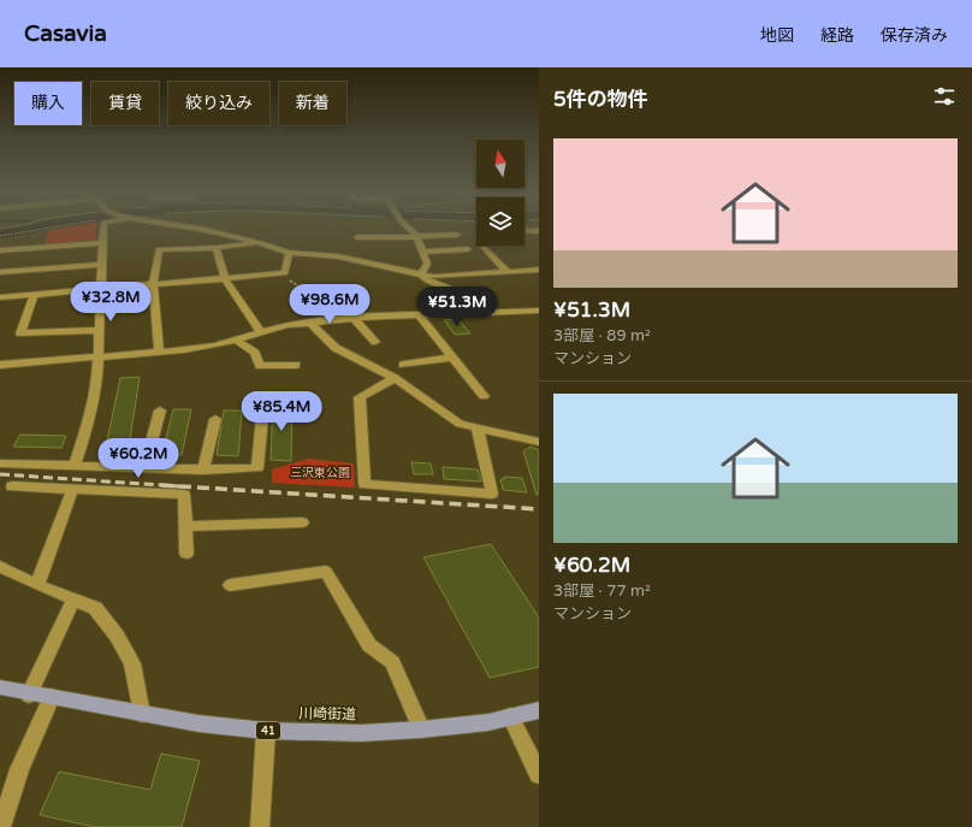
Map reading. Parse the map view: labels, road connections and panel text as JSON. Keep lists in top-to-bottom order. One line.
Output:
{"streets":{"main road":["川崎街道","41"]},"parks":["三沢東公園"],"north":"top","page":{"header":"Casavia","nav":["地図","経路","保存済み"],"heading":"5件の物件","chip":["購入","賃貸","絞り込み","新着"],"list":[{"name":"¥51.3M","note":"3部屋 · 89 m² · マンション"},{"name":"¥60.2M","note":"3部屋 · 77 m² · マンション"}],"price":["¥32.8M","¥98.6M","¥51.3M","¥85.4M","¥60.2M"]}}
